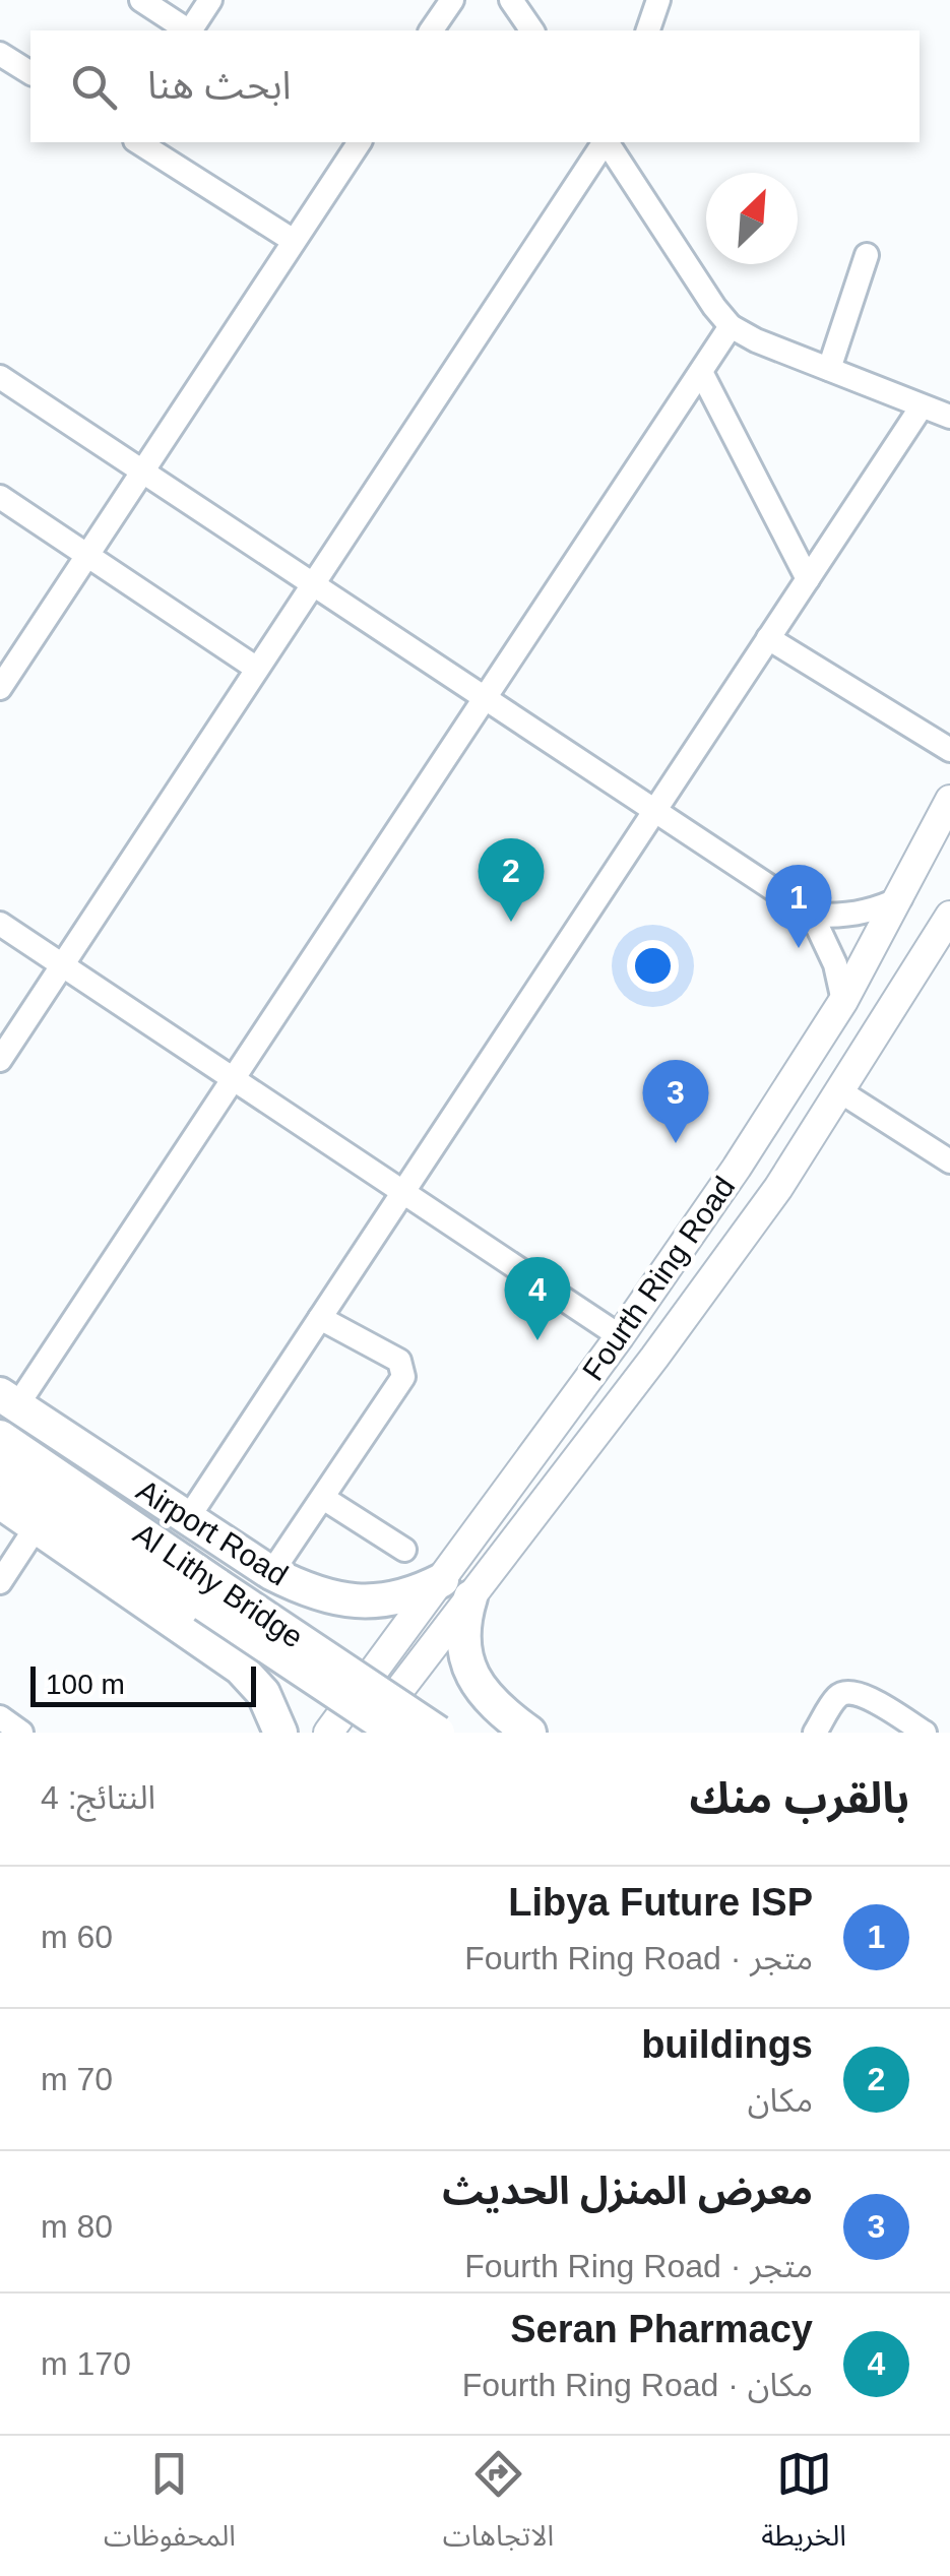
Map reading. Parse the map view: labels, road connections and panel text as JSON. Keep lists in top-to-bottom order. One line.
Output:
{"streets":{"highway":["Airport Road","Al Lithy Bridge"],"main road":["Fourth Ring Road"]},"crossings":[["Fourth Ring Road","Airport Road"]],"scale_bar":"100 m","north":"top right","page":{"search":"ابحث هنا","pins":["2","1","3","4"],"scale":"100 m","heading":["بالقرب منك","النتائج: 4"],"list":[{"mark":"1","name":"Libya Future ISP","note":"متجر · Fourth Ring Road","value":"60 m"},{"mark":"2","name":"buildings","note":"مكان","value":"70 m"},{"mark":"3","name":"معرض المنزل الحديث","note":"متجر · Fourth Ring Road","value":"80 m"},{"mark":"4","name":"Seran Pharmacy","note":"مكان · Fourth Ring Road","value":"170 m"}],"nav":["الخريطة","الاتجاهات","المحفوظات"]}}
